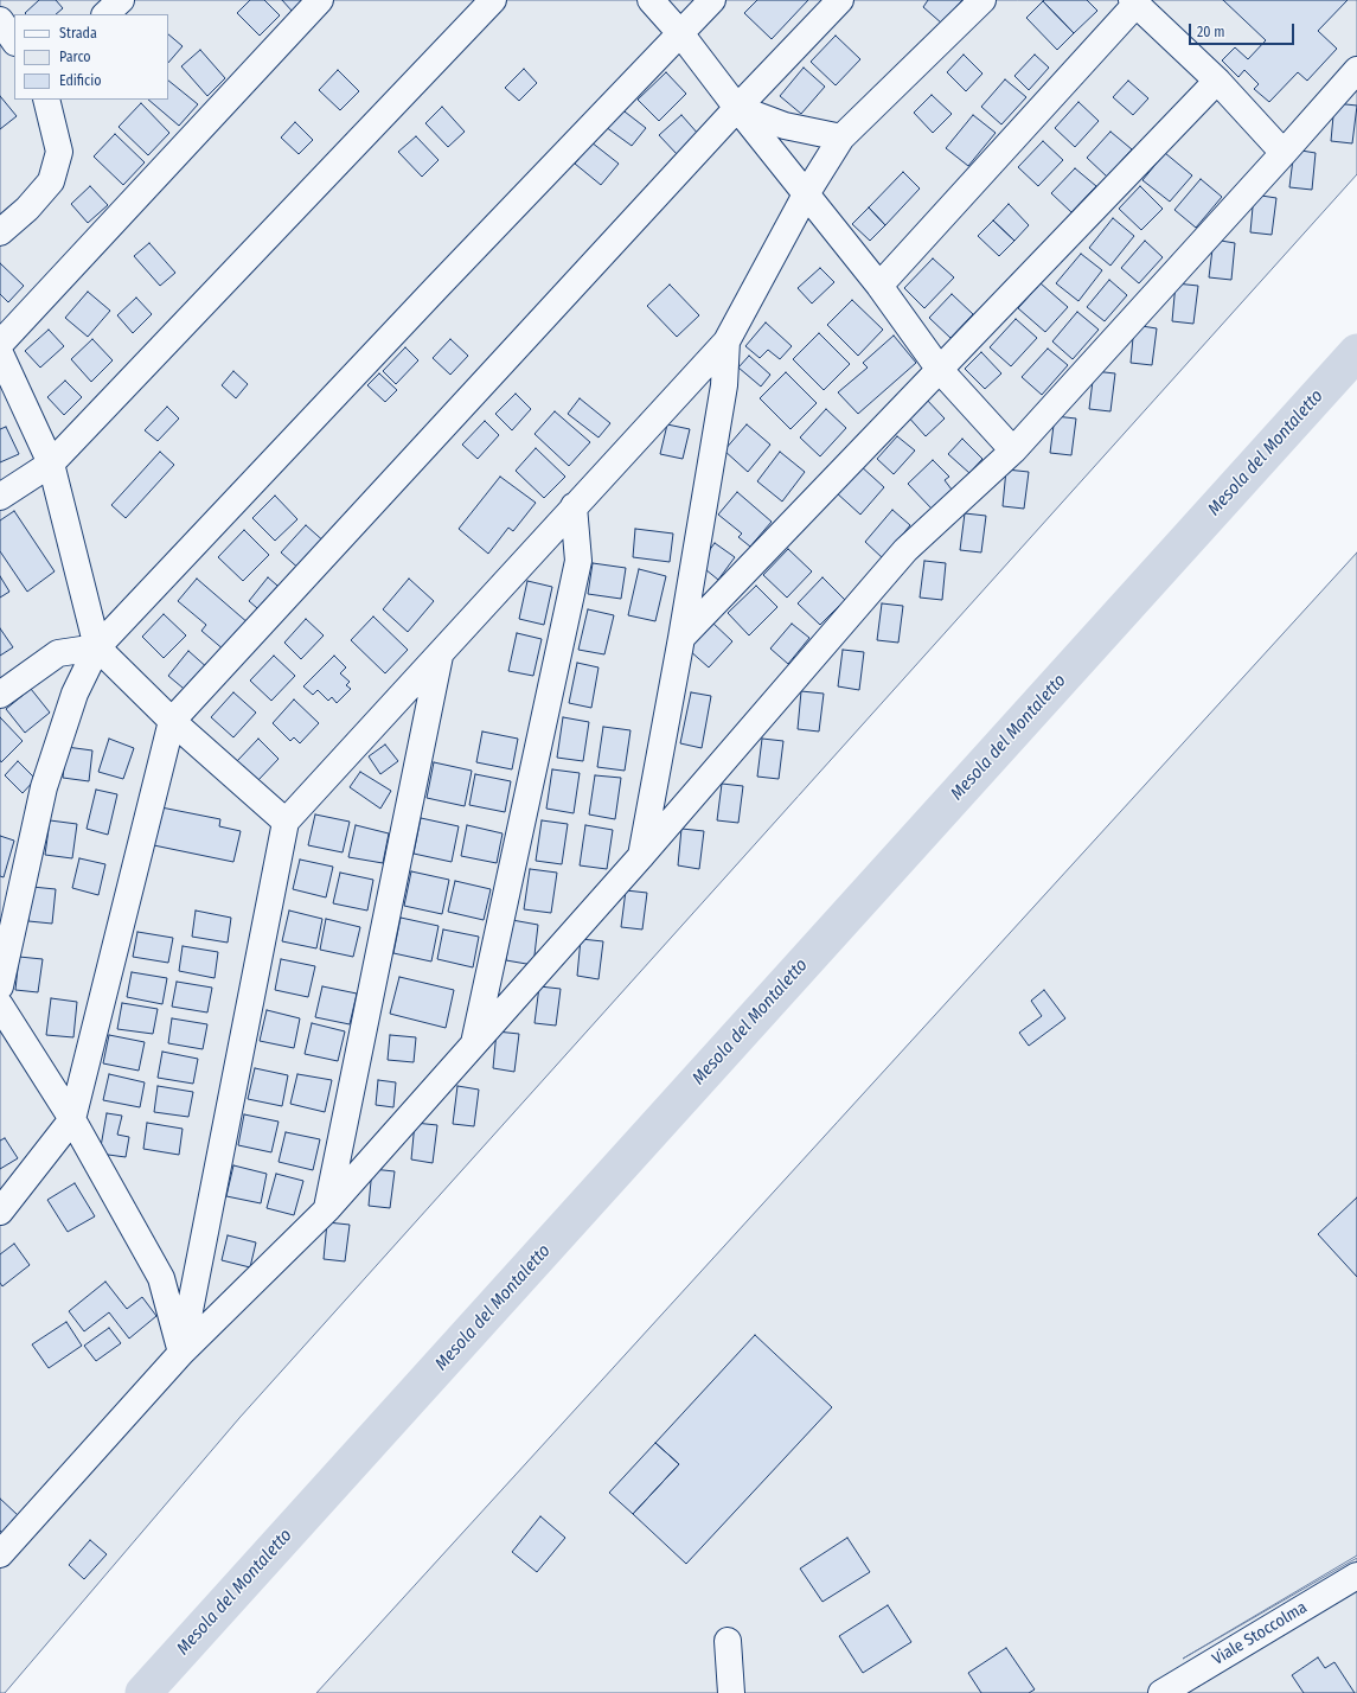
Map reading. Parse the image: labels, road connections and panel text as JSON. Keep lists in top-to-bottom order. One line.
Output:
{"streets":{"street":["Viale Stoccolma"]},"water":["Mesola del Montaletto"],"legend":["Strada","Parco","Edificio"],"scale_bar":"20 m"}
